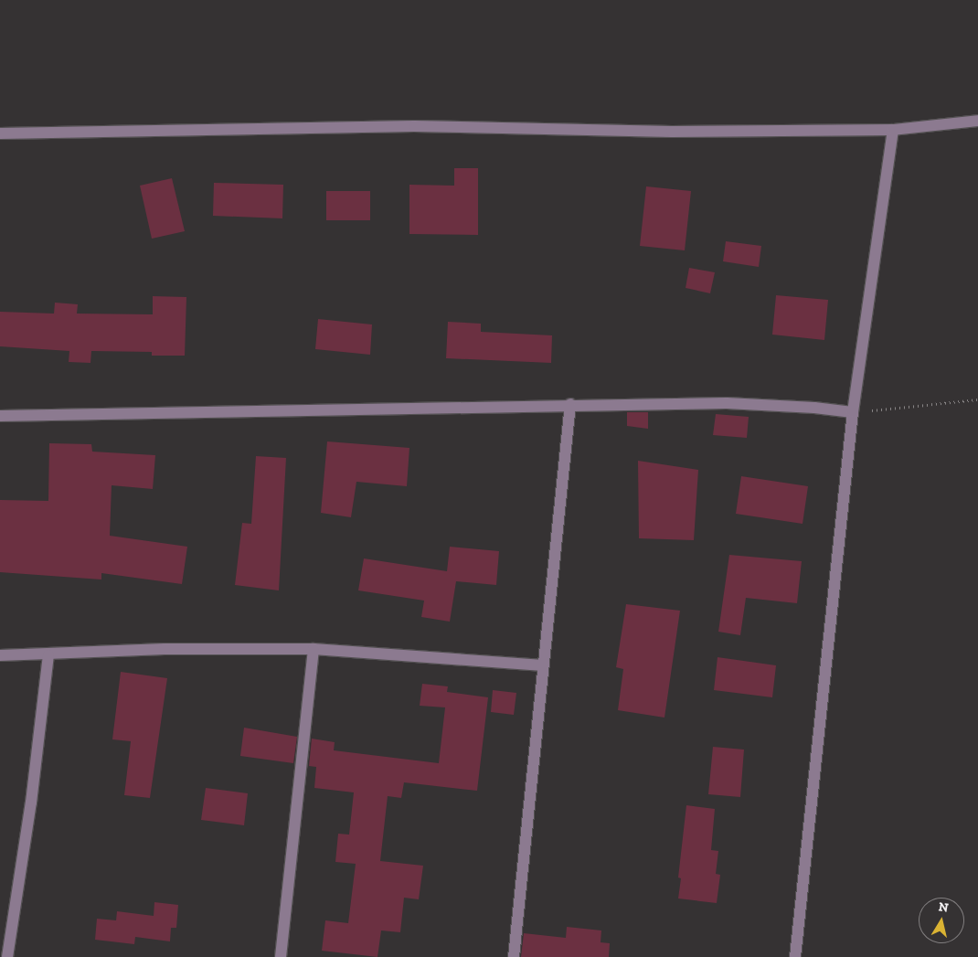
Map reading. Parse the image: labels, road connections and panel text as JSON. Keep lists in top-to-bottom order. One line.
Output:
{"north":"top"}
